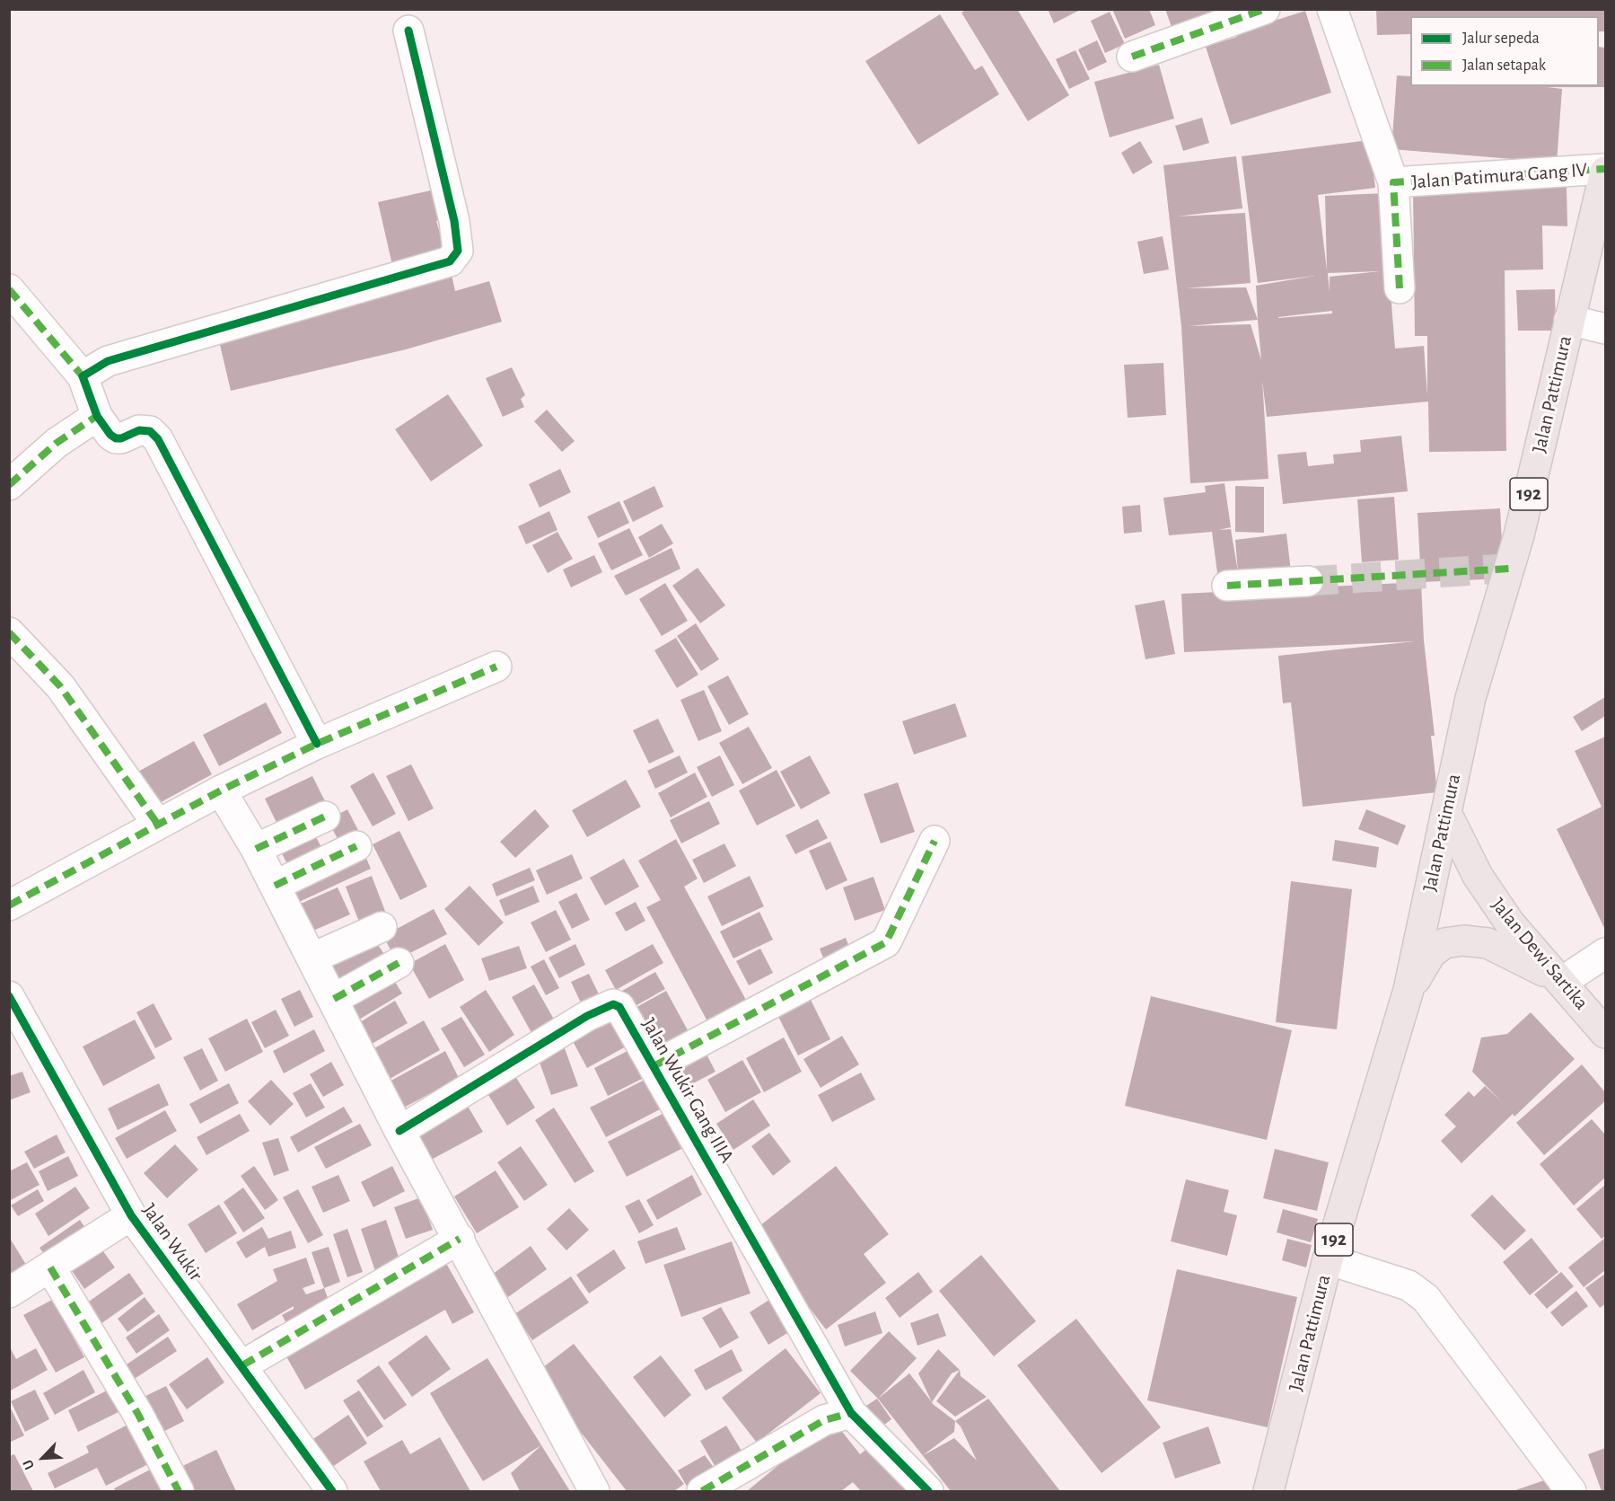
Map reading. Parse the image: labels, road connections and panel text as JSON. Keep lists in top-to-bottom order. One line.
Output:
{"streets":{"main road":["Jalan Pattimura","192","Jalan Dewi Sartika"],"street":["Jalan Patimura Gang IV","Jalan Wukir Gang IIIA","Jalan Wukir"]},"crossings":[["Jalan Patimura Gang IV","Jalan Pattimura"],["Jalan Pattimura","Jalan Dewi Sartika"]],"legend":["Jalur sepeda","Jalan setapak"],"north":"bottom left"}
